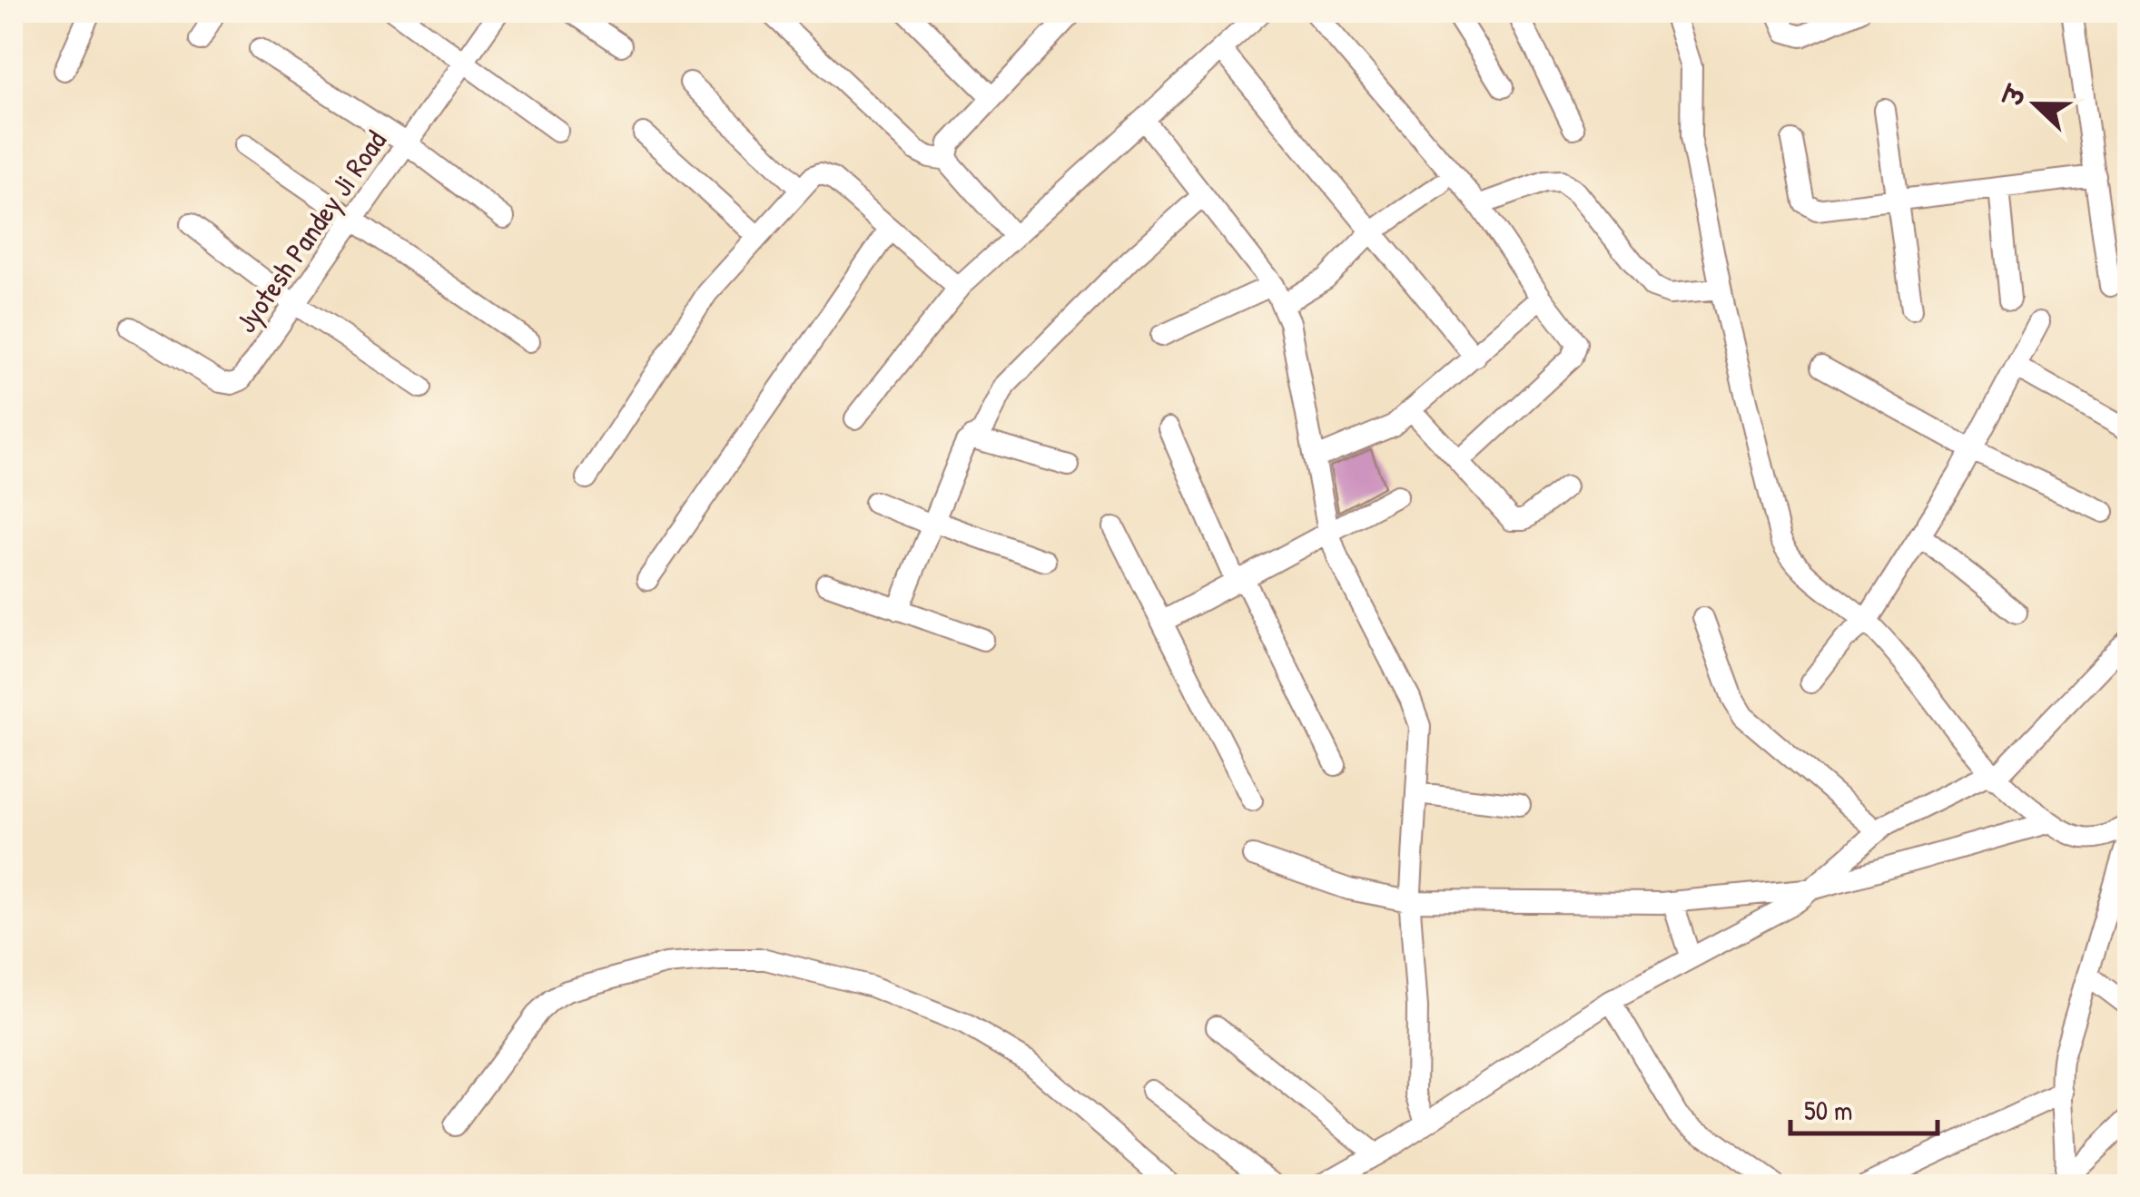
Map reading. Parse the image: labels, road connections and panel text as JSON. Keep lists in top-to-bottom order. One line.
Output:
{"streets":{"street":["Jyotesh Pandey Ji Road"]},"scale_bar":"50 m","north":"left"}
